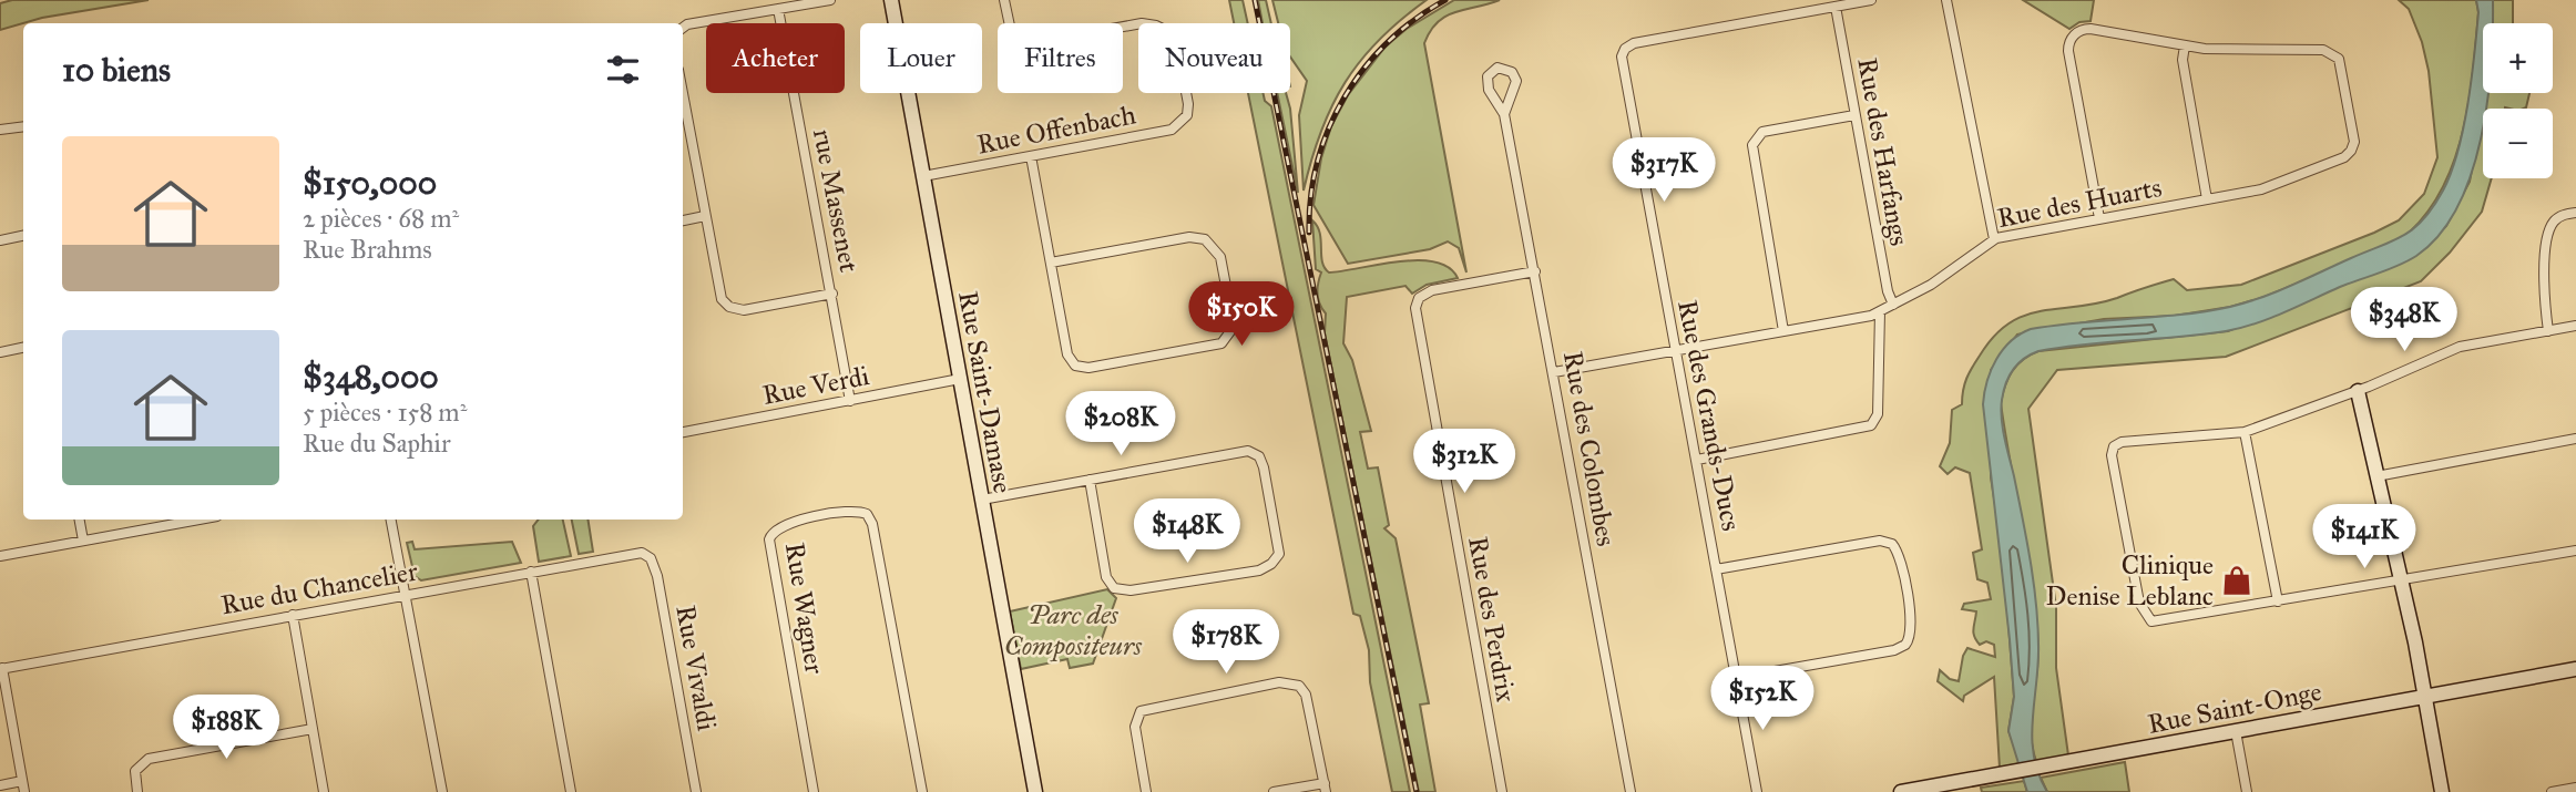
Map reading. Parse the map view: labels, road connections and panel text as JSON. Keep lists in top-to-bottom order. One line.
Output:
{"streets":{"street":["Rue Offenbach","Rue des Harfangs","rue Massenet","Rue des Huarts","Rue Verdi","Rue Saint-Damase","Rue des Grands-Ducs","Rue des Colombes","Rue du Chancelier","Rue Wagner","Rue des Perdrix","Rue Vivaldi","Rue Saint-Onge"]},"crossings":[["Rue Offenbach","Rue Saint-Damase"],["Rue des Harfangs","Rue des Huarts"],["Rue des Harfangs","Rue des Grands-Ducs"],["rue Massenet","Rue Verdi"],["Rue des Huarts","Rue des Grands-Ducs"],["Rue des Huarts","Rue des Colombes"],["Rue Verdi","Rue Saint-Damase"],["Rue des Colombes","Rue des Perdrix"],["Rue du Chancelier","Rue Vivaldi"]],"parks":["Parc des Compositeurs"],"places":{"shop":["Clinique Denise Leblanc"]},"page":{"map_buttons":["+","−"],"chip":["Acheter","Louer","Filtres","Nouveau"],"heading":"10 biens","list":[{"name":"$150,000","note":"2 pièces · 68 m² · Rue Brahms"},{"name":"$348,000","note":"5 pièces · 158 m² · Rue du Saphir"}],"price":["$317K","$150K","$348K","$208K","$312K","$148K","$141K","$178K","$152K","$188K"]}}
